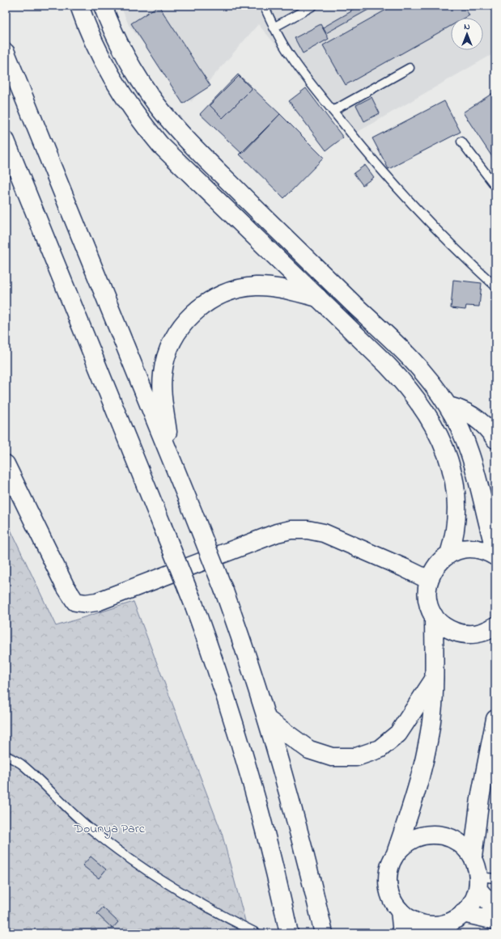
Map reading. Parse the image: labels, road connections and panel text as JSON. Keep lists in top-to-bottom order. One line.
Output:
{"parks":["Dounya Parc"],"north":"top"}
